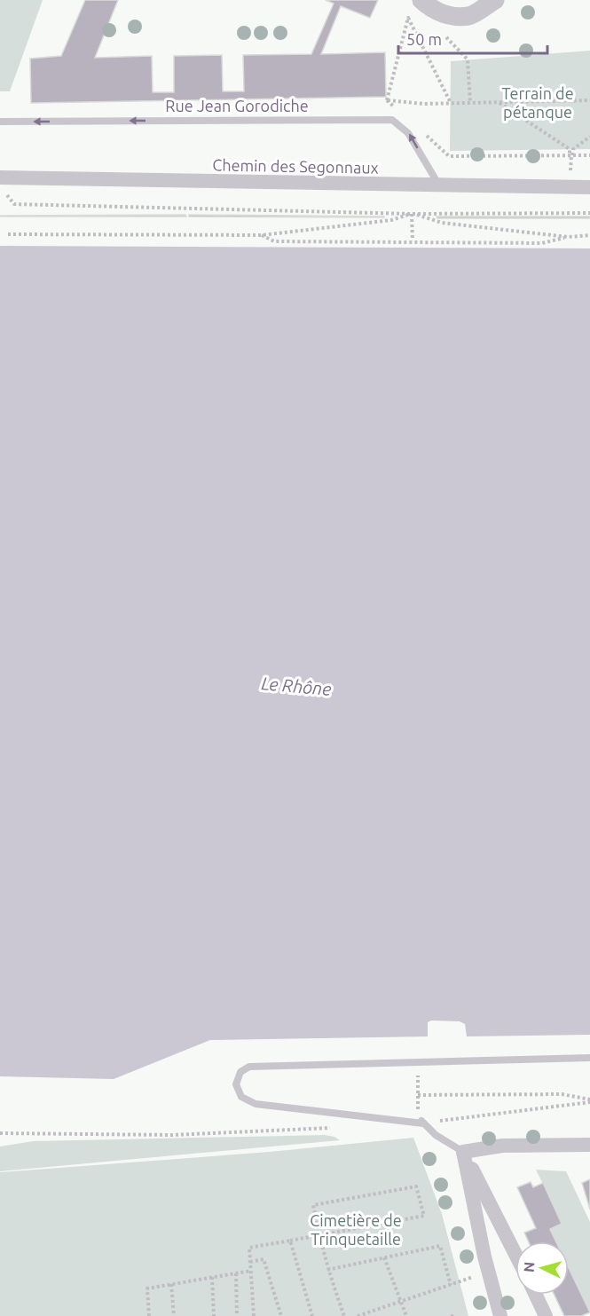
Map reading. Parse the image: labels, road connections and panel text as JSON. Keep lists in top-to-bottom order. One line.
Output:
{"streets":{"street":["Chemin des Segonnaux"],"lane":["Rue Jean Gorodiche"]},"crossings":[["Rue Jean Gorodiche","Chemin des Segonnaux"]],"one_way":["Rue Jean Gorodiche"],"water":["Le Rhône"],"parks":["Terrain de pétanque","Cimetière de Trinquetaille"],"scale_bar":"50 m","north":"left"}
